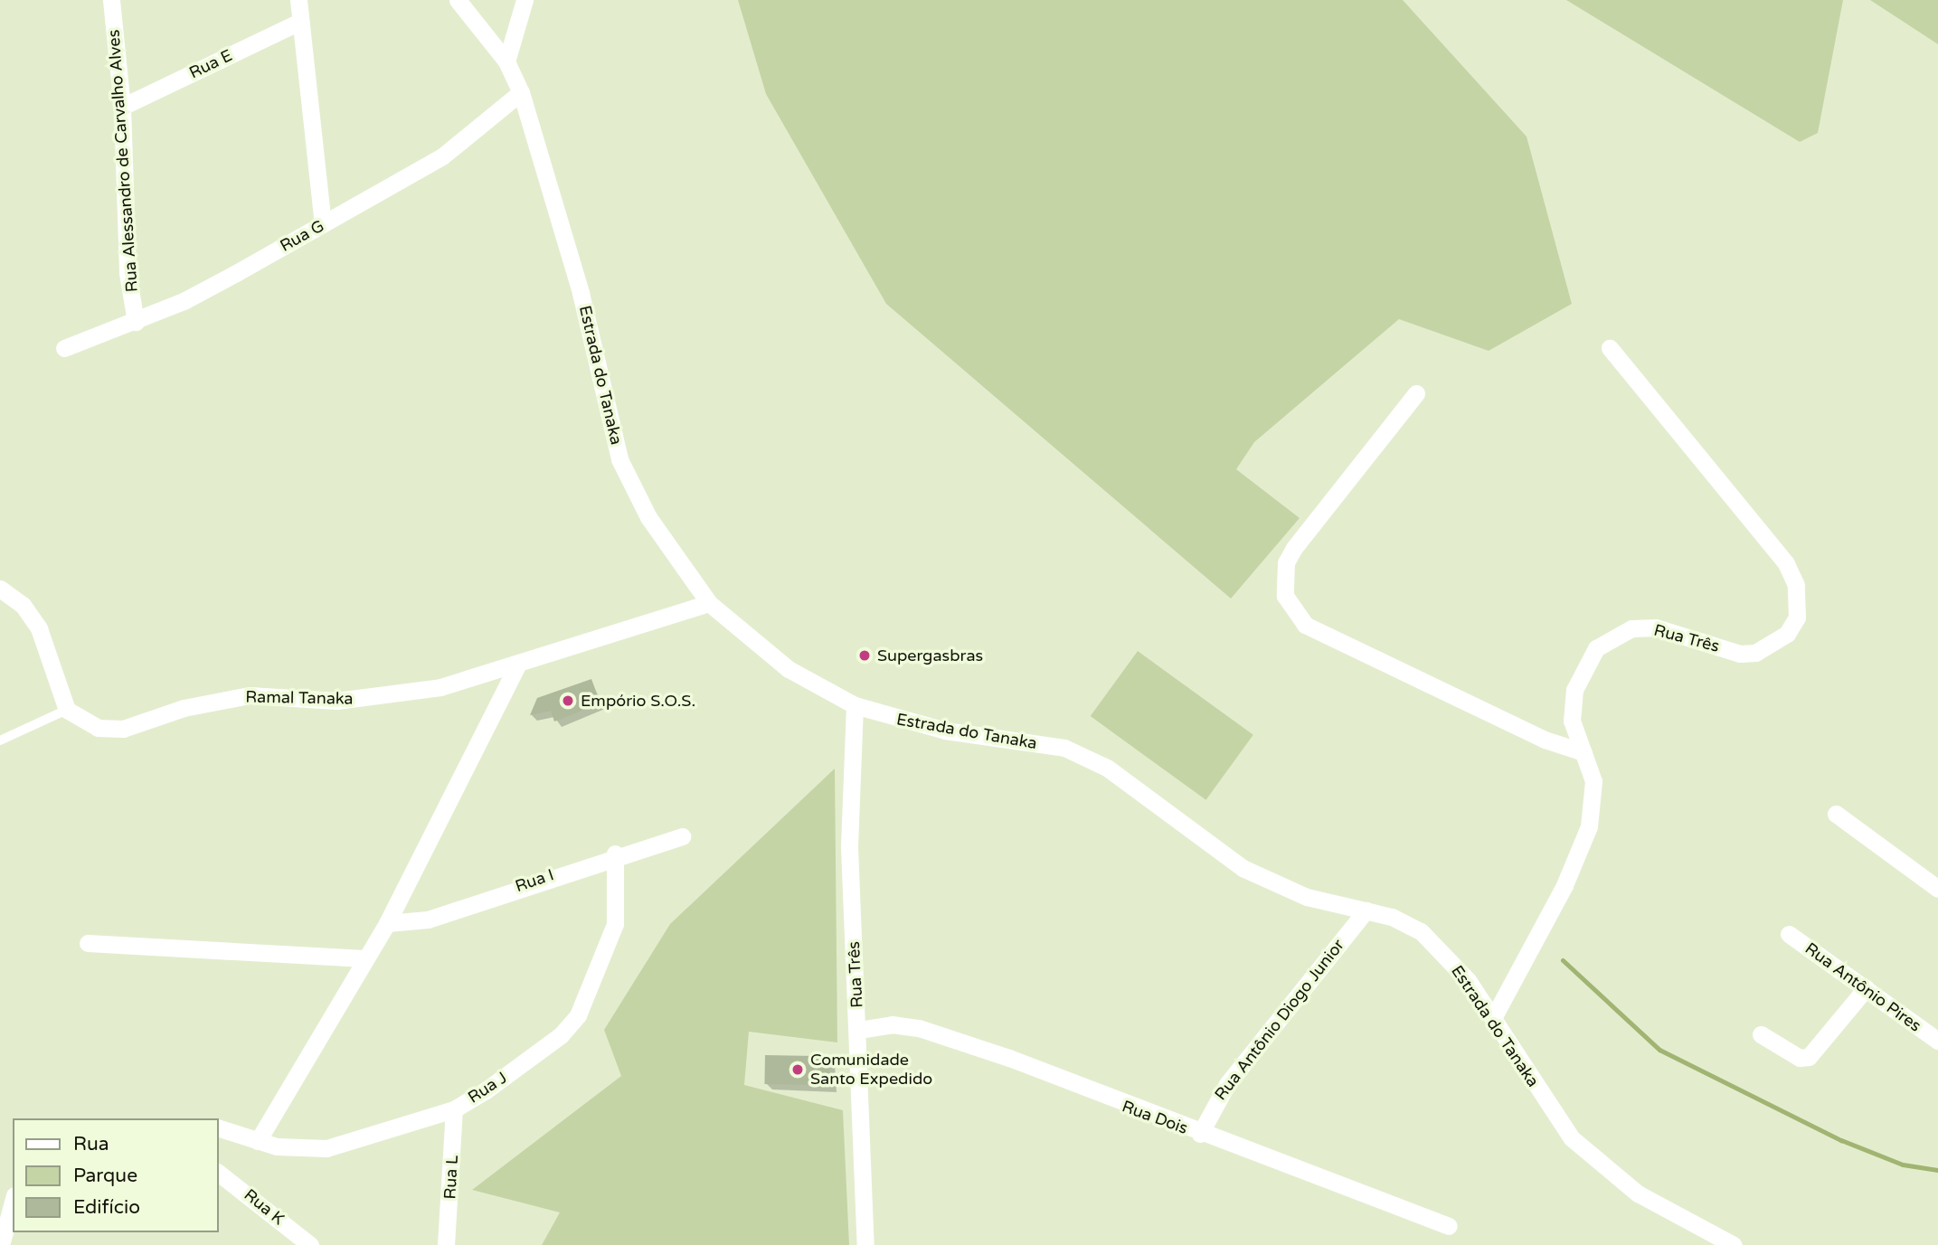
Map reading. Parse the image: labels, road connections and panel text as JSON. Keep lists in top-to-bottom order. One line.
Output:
{"streets":{"street":["Rua E","Rua Alessandro de Carvalho Alves","Rua G","Estrada do Tanaka","Rua Três","Ramal Tanaka","Rua I","Rua Antônio Pires","Rua Antônio Diogo Junior","Rua J","Rua Dois","Rua L","Rua K"]},"crossings":[["Rua E","Rua Alessandro de Carvalho Alves"],["Rua Alessandro de Carvalho Alves","Rua G"],["Rua G","Estrada do Tanaka"],["Estrada do Tanaka","Rua Três"],["Estrada do Tanaka","Ramal Tanaka"],["Estrada do Tanaka","Rua Antônio Diogo Junior"],["Rua Três","Rua Dois"],["Rua I","Rua J"],["Rua Antônio Diogo Junior","Rua Dois"],["Rua J","Rua L"]],"places":["Supergasbras","Empório S.O.S.","Comunidade Santo Expedido"],"legend":["Rua","Parque","Edifício"]}
